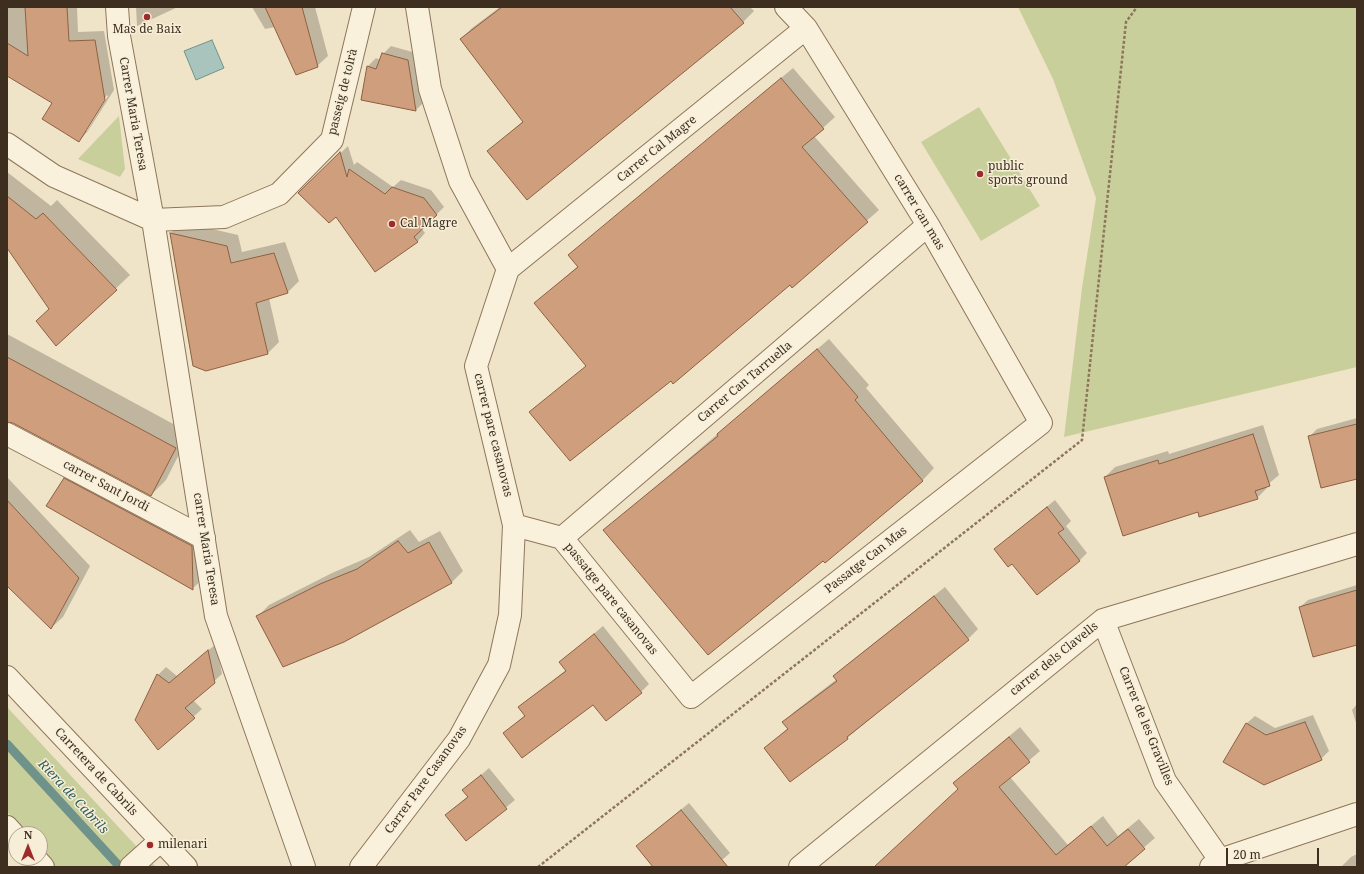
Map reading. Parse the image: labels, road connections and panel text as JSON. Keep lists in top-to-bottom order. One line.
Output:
{"streets":{"street":["passeig de tolrà","Carrer Maria Teresa","Carrer Cal Magre","carrer can mas","Carrer Can Tarruella","carrer pare casanovas","carrer Sant Jordi","carrer Maria Teresa","Passatge Can Mas","passatge pare casanovas","carrer dels Clavells","Carrer de les Gravilles","Carretera de Cabrils","Carrer Pare Casanovas"]},"crossings":[["passeig de tolrà","Carrer Maria Teresa"],["passeig de tolrà","carrer Maria Teresa"],["Carrer Maria Teresa","carrer Maria Teresa"],["Carrer Cal Magre","carrer can mas"],["Carrer Cal Magre","carrer pare casanovas"],["carrer can mas","Carrer Can Tarruella"],["carrer can mas","Passatge Can Mas"],["Carrer Can Tarruella","passatge pare casanovas"],["carrer pare casanovas","passatge pare casanovas"],["carrer pare casanovas","Carrer Pare Casanovas"],["carrer Sant Jordi","carrer Maria Teresa"],["Passatge Can Mas","passatge pare casanovas"],["passatge pare casanovas","Carrer Pare Casanovas"],["carrer dels Clavells","Carrer de les Gravilles"]],"water":["Riera de Cabrils"],"places":["Mas de Baix","public sports ground","Cal Magre","milenari"],"scale_bar":"20 m","north":"top"}
